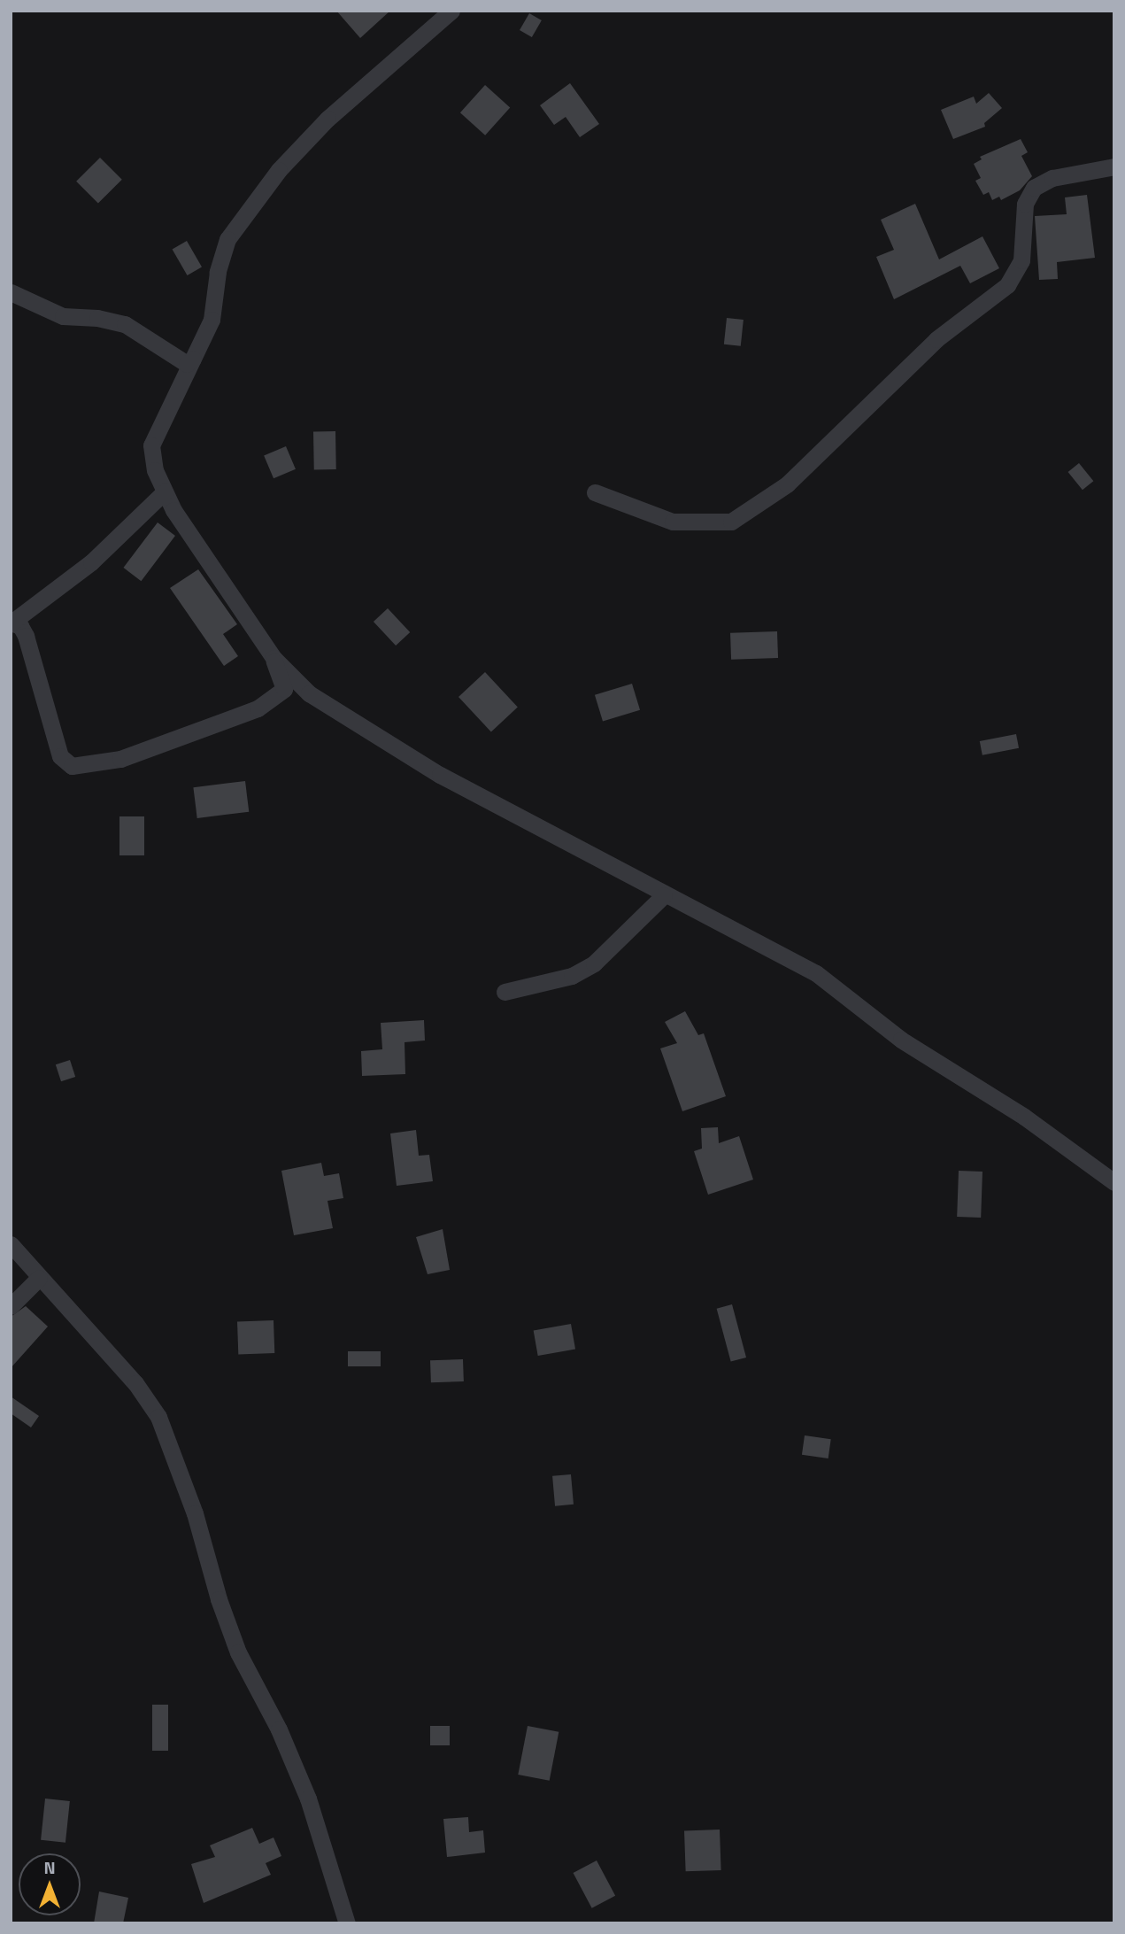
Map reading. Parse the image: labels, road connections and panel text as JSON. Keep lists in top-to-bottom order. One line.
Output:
{"north":"top"}
